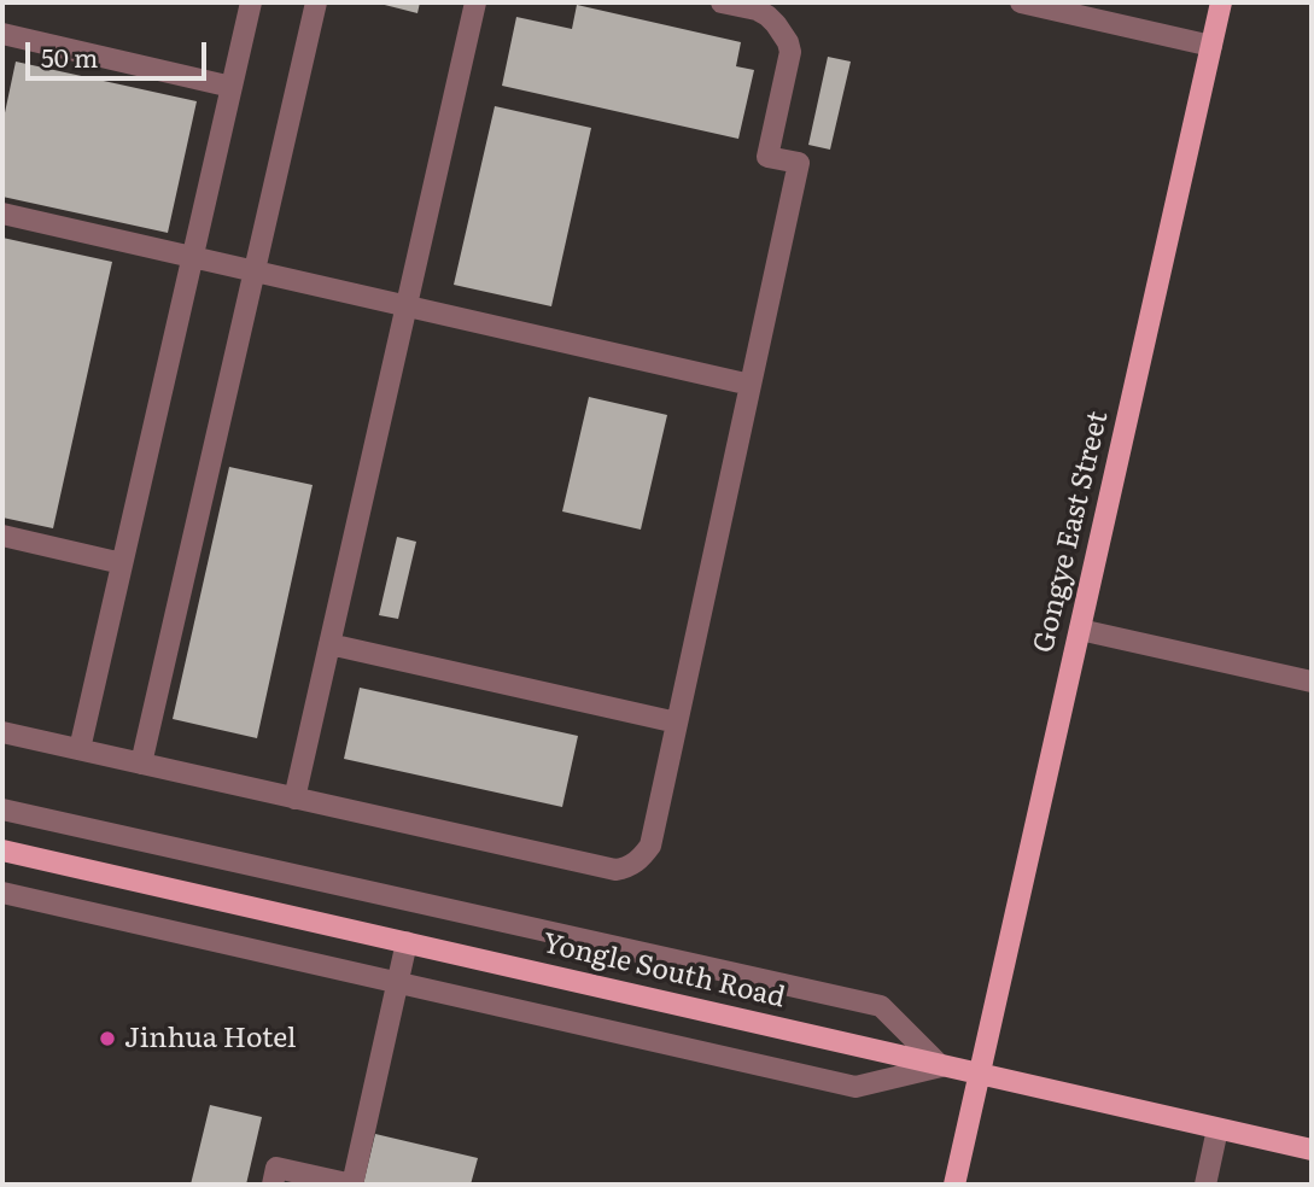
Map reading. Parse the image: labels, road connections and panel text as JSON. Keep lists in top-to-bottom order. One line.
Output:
{"streets":{"main road":["Gongye East Street","Yongle South Road"]},"crossings":[["Gongye East Street","Yongle South Road"]],"places":["Jinhua Hotel"],"scale_bar":"50 m"}
